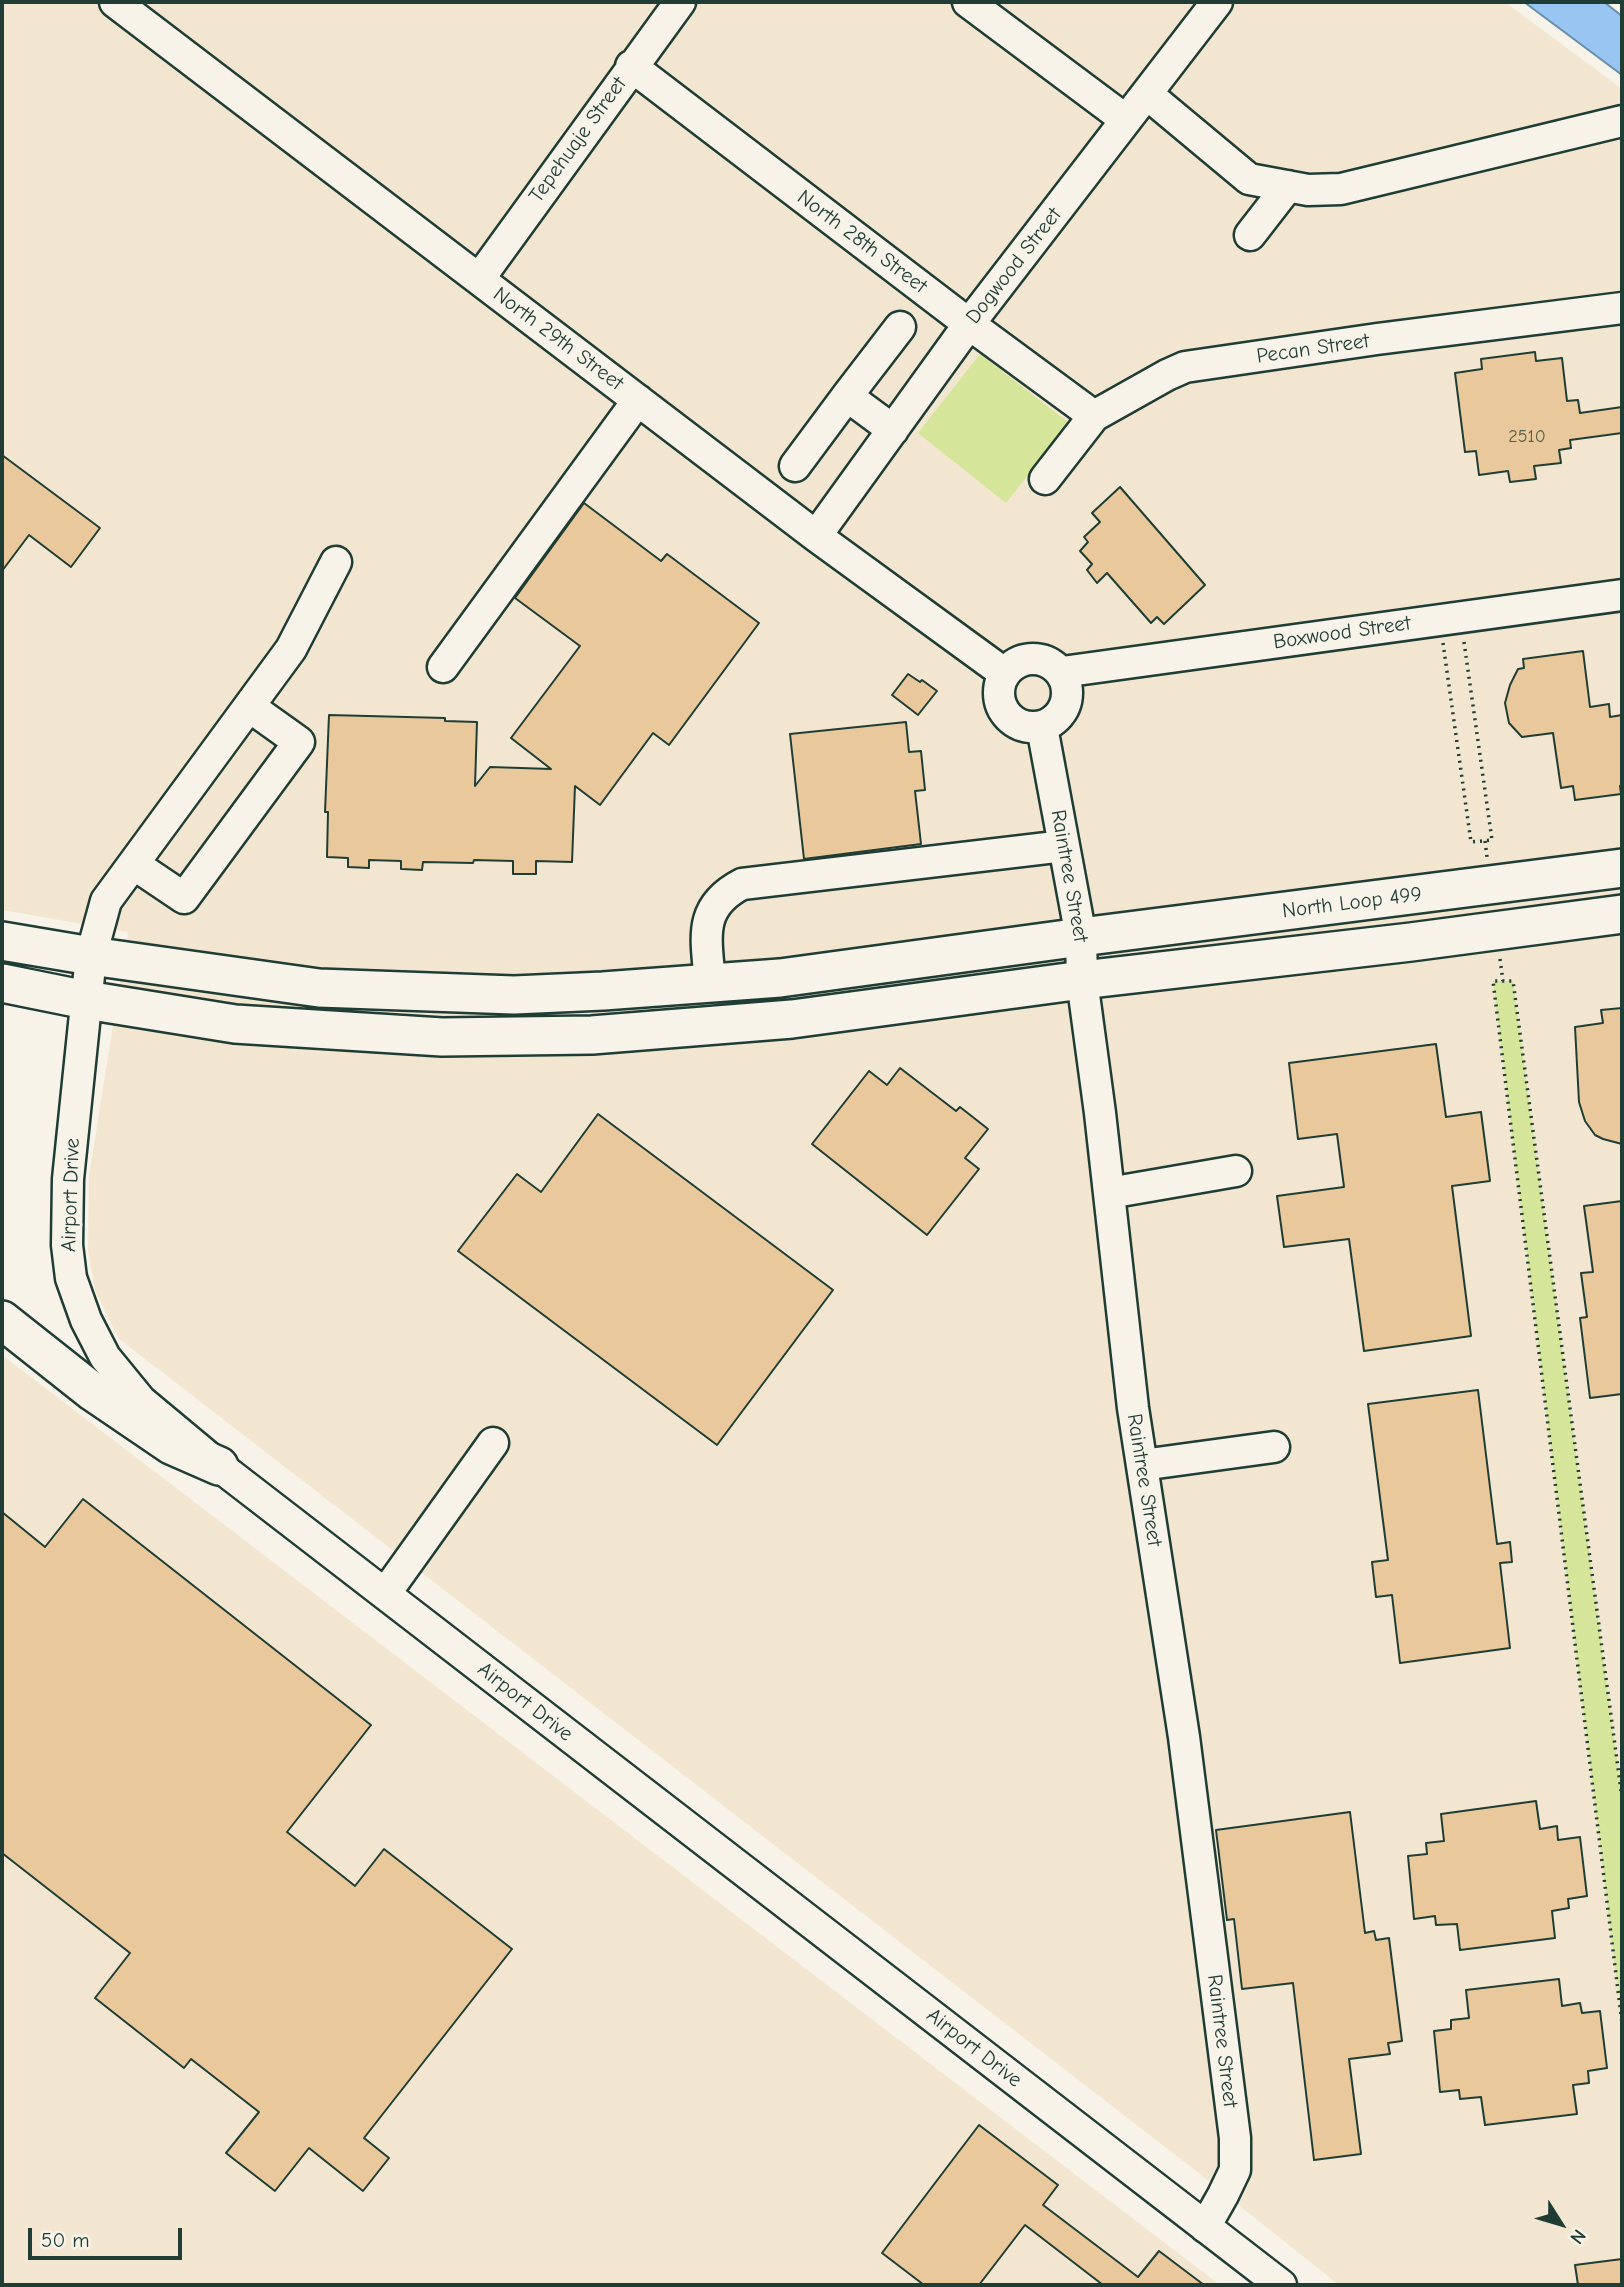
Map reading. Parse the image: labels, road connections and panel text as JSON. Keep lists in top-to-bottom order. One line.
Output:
{"streets":{"main road":["North Loop 499"],"street":["Tepehuaje Street","North 28th Street","Dogwood Street","North 29th Street","Pecan Street","Boxwood Street","Raintree Street","Airport Drive"]},"crossings":[["Tepehuaje Street","North 28th Street"],["Tepehuaje Street","North 29th Street"],["North 28th Street","Dogwood Street"],["North 28th Street","Pecan Street"],["Dogwood Street","North 29th Street"],["North 29th Street","Boxwood Street"],["North 29th Street","Raintree Street"],["Boxwood Street","Raintree Street"],["Raintree Street","North Loop 499"],["Raintree Street","Airport Drive"],["North Loop 499","Airport Drive"]],"house_numbers":["2510"],"scale_bar":"50 m","north":"bottom right"}
